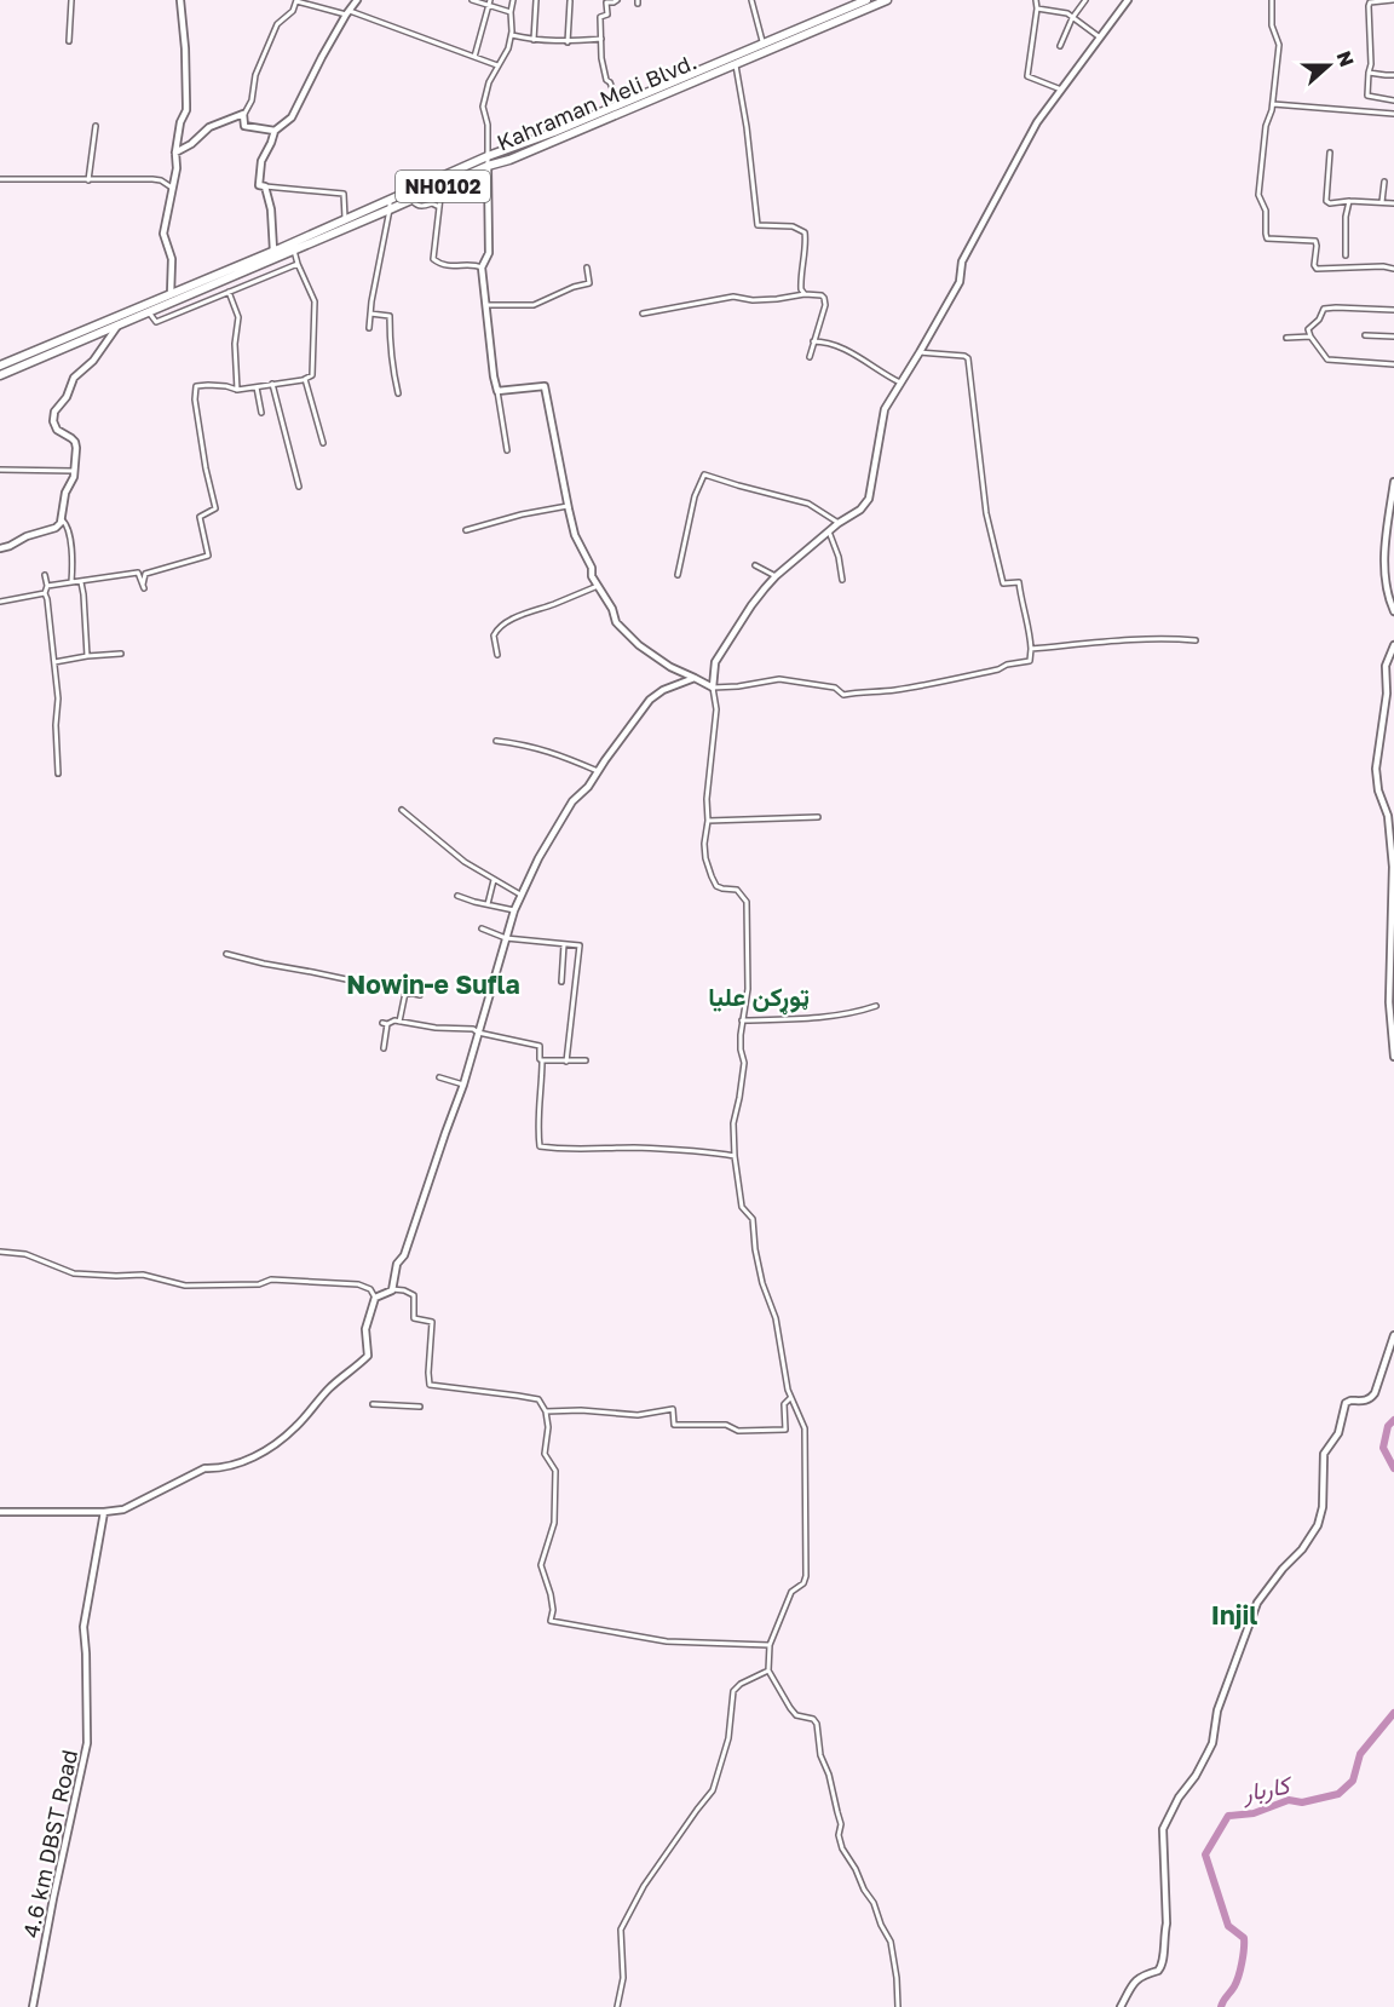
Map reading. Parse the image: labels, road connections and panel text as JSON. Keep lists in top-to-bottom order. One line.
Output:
{"streets":{"highway":["Kahraman Meli Blvd.","NH0102"],"street":["4.6 km DBST Road"]},"districts":["Nowin-e Sufla","ټوړکن علیا","Injil"],"water":["کاربار"],"north":"right"}
